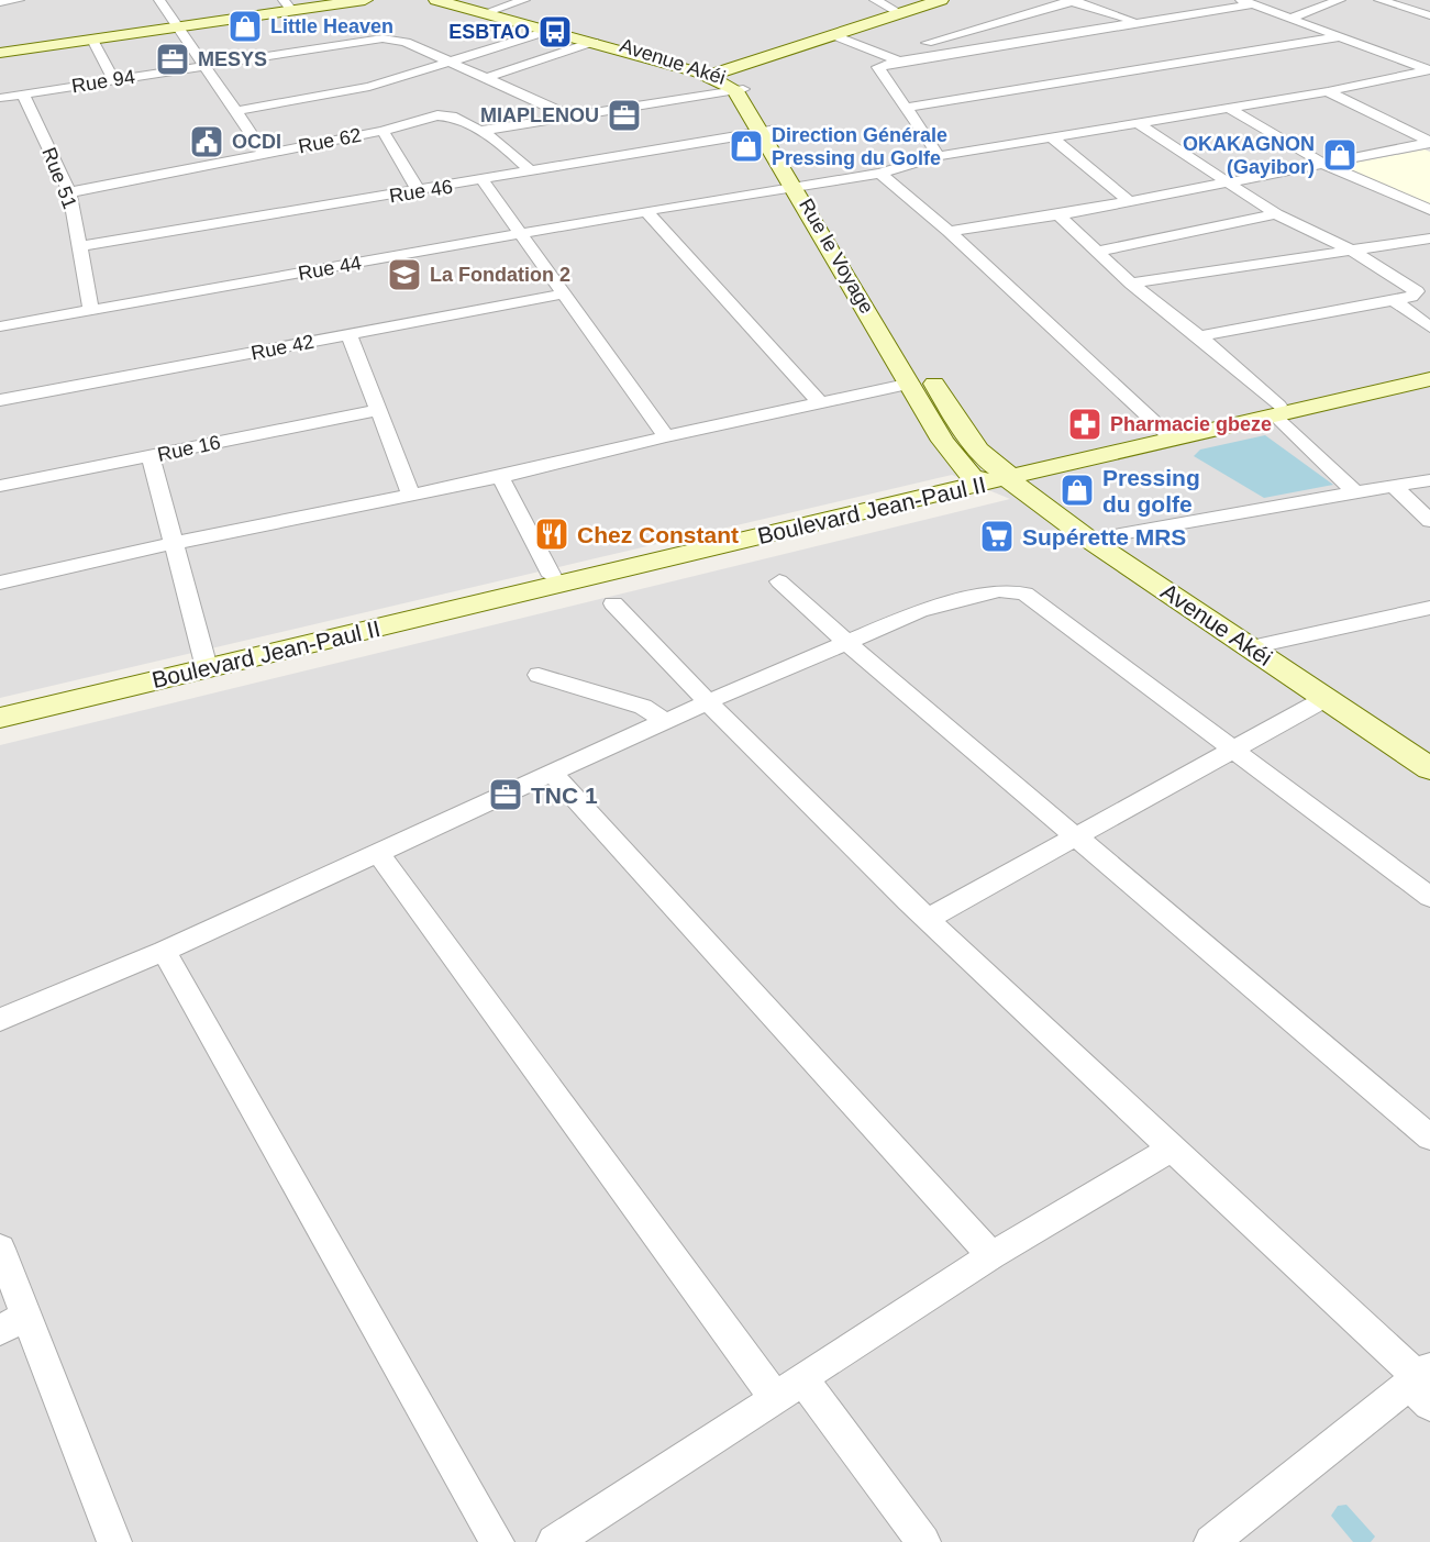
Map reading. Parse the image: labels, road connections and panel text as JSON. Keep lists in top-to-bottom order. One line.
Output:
{"streets":{"main road":["Avenue Akéi","Rue le Voyage","Boulevard Jean-Paul II"],"street":["Rue 94","Rue 62","Rue 51","Rue 46","Rue 44","Rue 42","Rue 16"]},"crossings":[["Avenue Akéi","Rue le Voyage"],["Avenue Akéi","Rue 44"],["Avenue Akéi","Boulevard Jean-Paul II"],["Rue 94","Rue 51"],["Rue 62","Rue 51"],["Rue 51","Rue 46"],["Rue 51","Rue 44"],["Rue 46","Rue le Voyage"],["Rue le Voyage","Rue 44"],["Rue le Voyage","Boulevard Jean-Paul II"]],"places":{"shop":["Little Heaven","Direction Générale Pressing du Golfe","OKAKAGNON (Gayibor)","Pressing du golfe"],"bus stop":["ESBTAO"],"office":["MESYS","MIAPLENOU","TNC 1"],"public building":["OCDI"],"school or university":["La Fondation 2"],"pharmacy":["Pharmacie gbeze"],"restaurant":["Chez Constant"],"supermarket":["Supérette MRS"]}}
